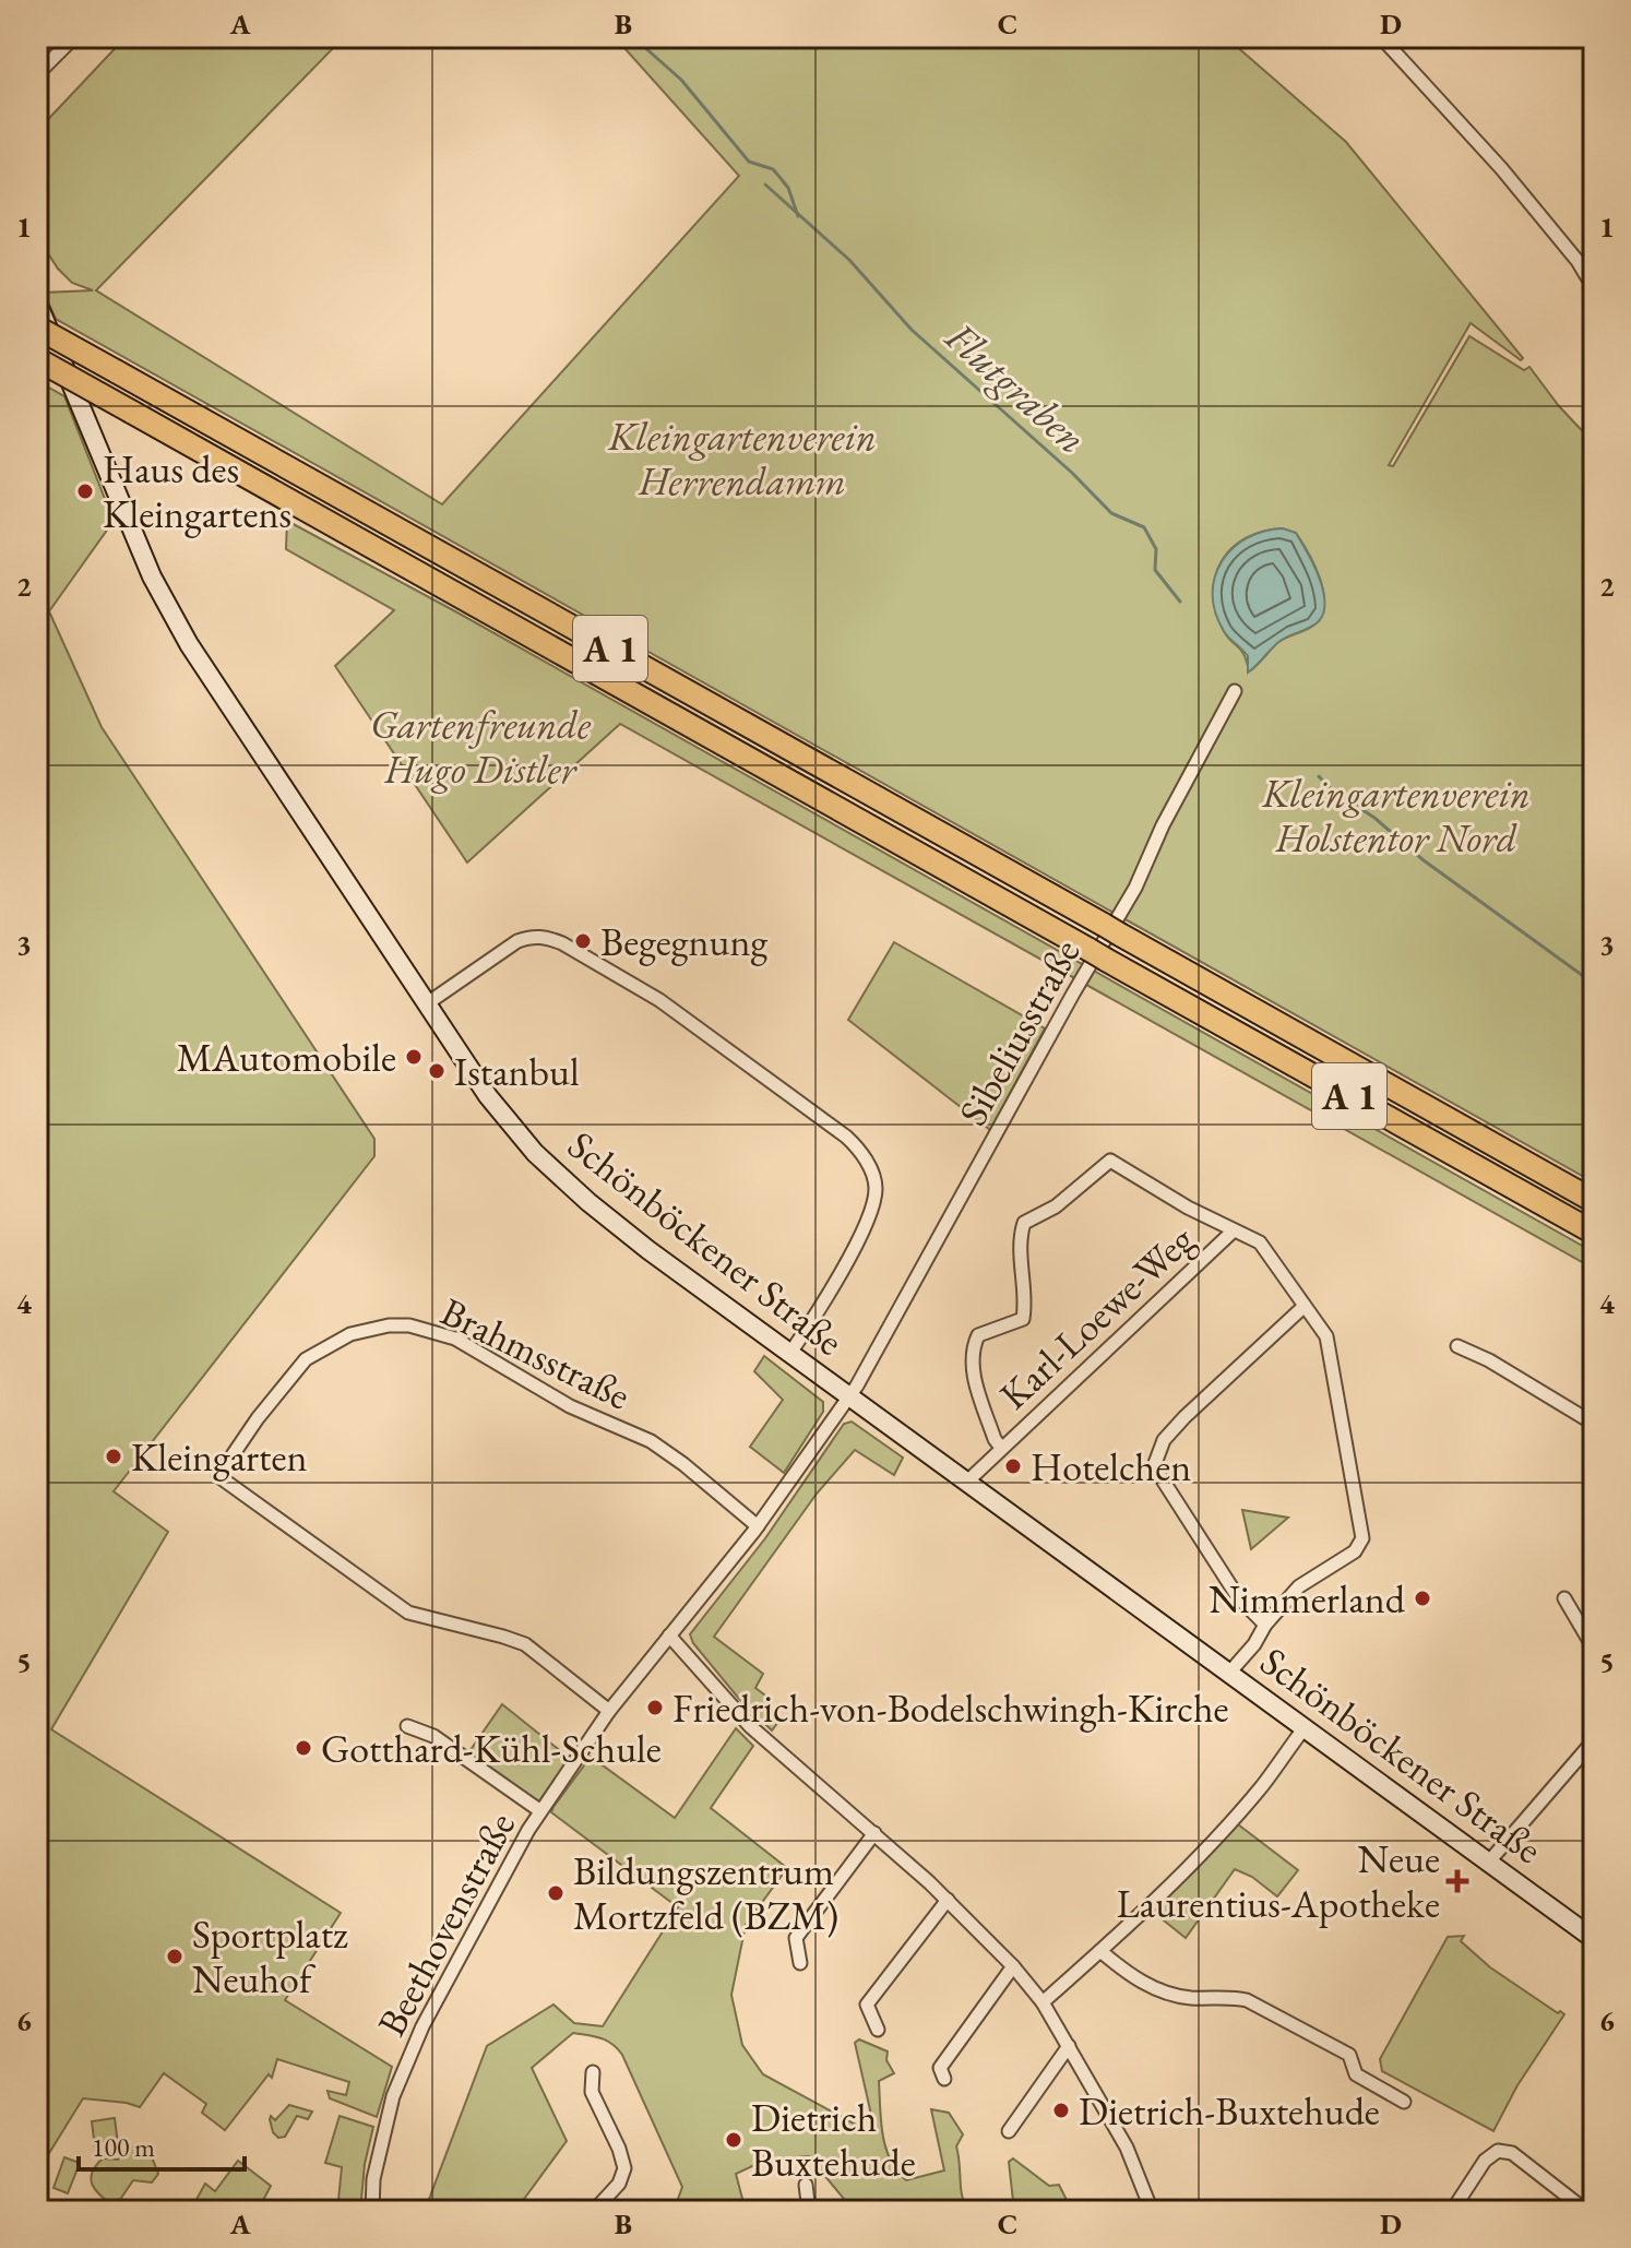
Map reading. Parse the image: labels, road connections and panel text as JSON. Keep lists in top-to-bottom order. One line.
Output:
{"streets":{"highway":["A 1"],"main road":["Schönböckener Straße"],"street":["Sibeliusstraße","Karl-Loewe-Weg","Brahmsstraße","Beethovenstraße"]},"crossings":[["Sibeliusstraße","Schönböckener Straße"],["Sibeliusstraße","Beethovenstraße"],["Schönböckener Straße","Karl-Loewe-Weg"],["Schönböckener Straße","Beethovenstraße"],["Brahmsstraße","Beethovenstraße"]],"water":["Flutgraben"],"parks":["Kleingartenverein Herrendamm","Gartenfreunde Hugo Distler","Kleingartenverein Holstentor Nord"],"places":{"other":["Haus des Kleingartens","Begegnung","MAutomobile","Istanbul","Kleingarten","Hotelchen","Nimmerland","Friedrich-von-Bodelschwingh-Kirche","Gotthard-Kühl-Schule","Bildungszentrum Mortzfeld (BZM)","Sportplatz Neuhof","Dietrich-Buxtehude","Dietrich Buxtehude"],"health":["Neue Laurentius-Apotheke"]},"scale_bar":"100 m","grid":{"columns":["A","B","C","D"],"rows":["1","2","3","4","5","6"]}}
